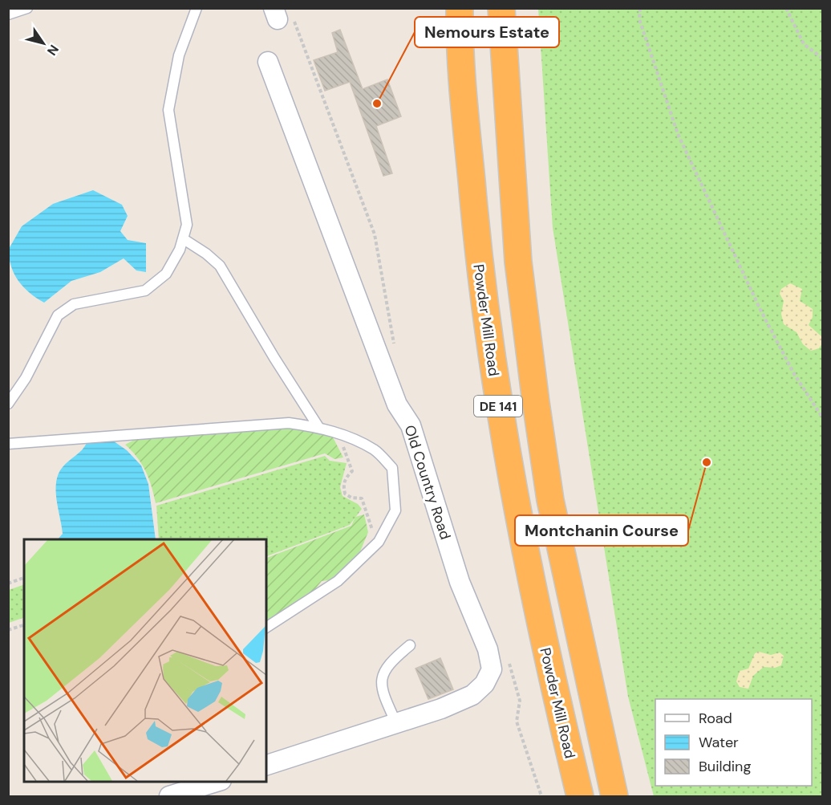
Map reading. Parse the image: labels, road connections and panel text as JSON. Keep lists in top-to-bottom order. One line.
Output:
{"streets":{"highway":["Powder Mill Road","DE 141"],"street":["Old Country Road"]},"places":["Nemours Estate","Montchanin Course"],"legend":["Road","Water","Building"],"north":"bottom right"}
